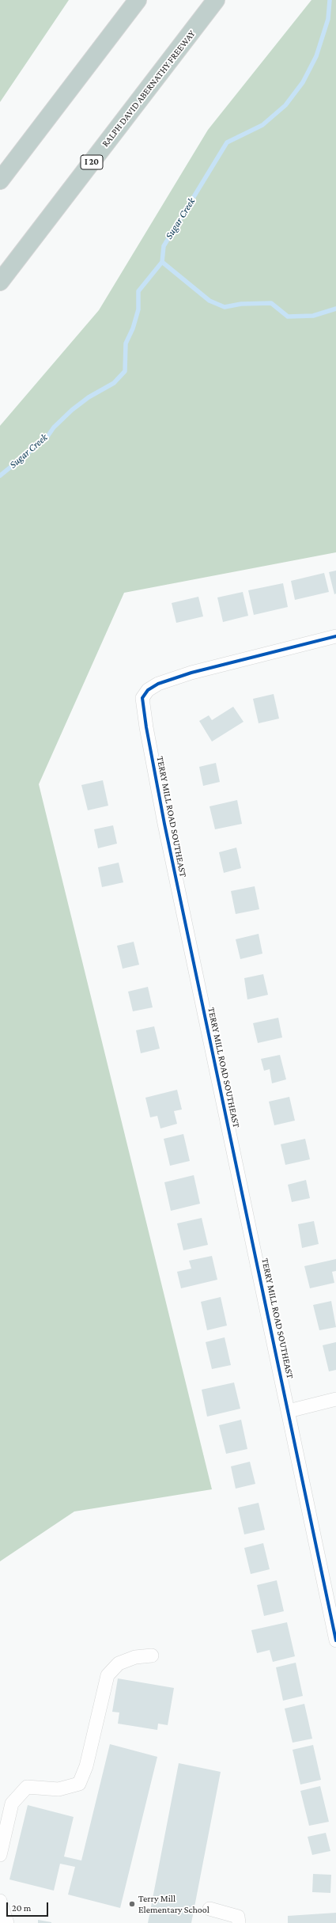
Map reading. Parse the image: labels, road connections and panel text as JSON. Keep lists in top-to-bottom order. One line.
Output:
{"streets":{"highway":["RALPH DAVID ABERNATHY FREEWAY","I 20"],"street":["TERRY MILL ROAD SOUTHEAST"]},"water":["Sugar Creek"],"places":["Terry Mill Elementary School"],"scale_bar":"20 m"}
